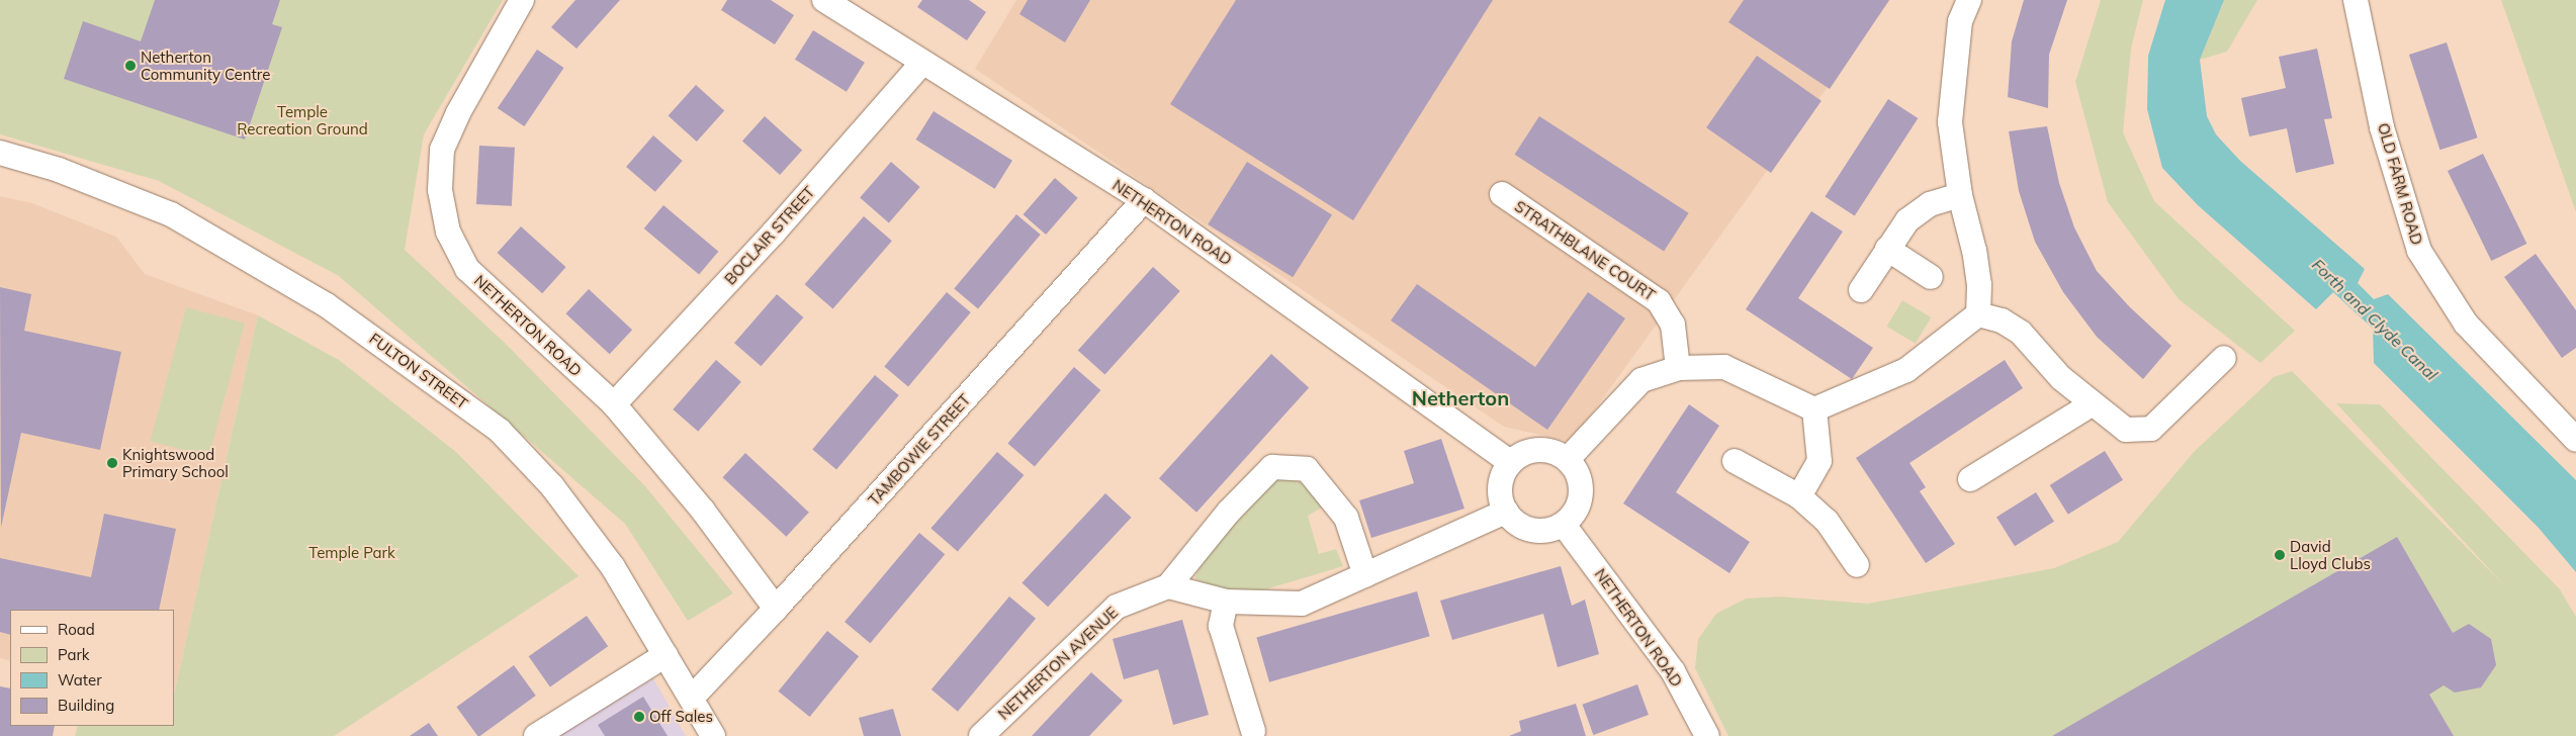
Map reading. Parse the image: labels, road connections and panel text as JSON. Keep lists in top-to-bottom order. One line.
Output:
{"streets":{"street":["OLD FARM ROAD","NETHERTON ROAD","BOCLAIR STREET","STRATHBLANE COURT","FULTON STREET","TAMBOWIE STREET","NETHERTON AVENUE"]},"crossings":[["NETHERTON ROAD","BOCLAIR STREET"],["NETHERTON ROAD","TAMBOWIE STREET"],["FULTON STREET","TAMBOWIE STREET"]],"districts":["Netherton"],"water":["Forth and Clyde Canal"],"parks":["Temple Recreation Ground","Temple Park"],"places":["Netherton Community Centre","Knightswood Primary School","David Lloyd Clubs","Off Sales"],"legend":["Road","Park","Water","Building"]}
